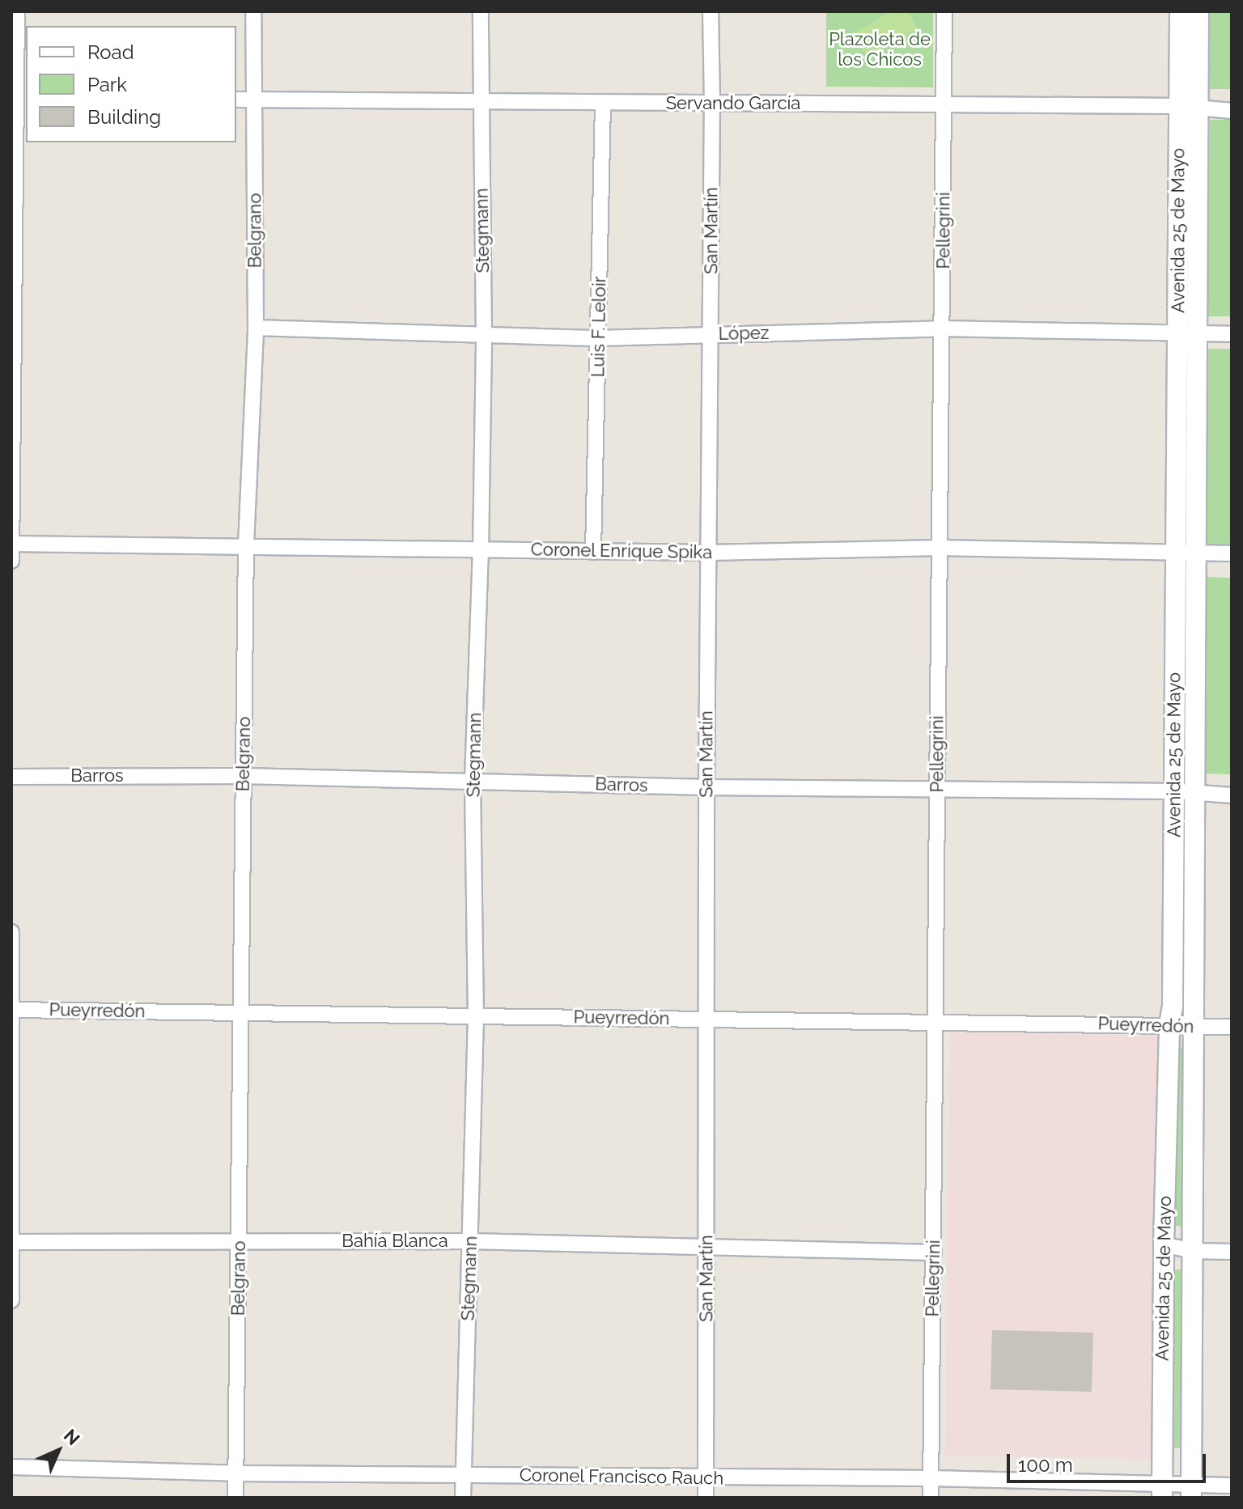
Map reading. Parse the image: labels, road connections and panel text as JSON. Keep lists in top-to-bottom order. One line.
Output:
{"streets":{"main road":["Avenida 25 de Mayo"],"street":["Servando García","Belgrano","Stegmann","San Martín","Pellegrini","Luis F. Leloir","López","Coronel Enrique Spika","Barros","Pueyrredón","Bahía Blanca","Coronel Francisco Rauch"]},"crossings":[["Servando García","Belgrano"],["Servando García","Stegmann"],["Servando García","San Martín"],["Servando García","Pellegrini"],["Servando García","Avenida 25 de Mayo"],["Servando García","Luis F. Leloir"],["Belgrano","López"],["Belgrano","Coronel Enrique Spika"],["Belgrano","Barros"],["Belgrano","Pueyrredón"],["Belgrano","Bahía Blanca"],["Belgrano","Coronel Francisco Rauch"],["Stegmann","López"],["Stegmann","Coronel Enrique Spika"],["Stegmann","Barros"],["Stegmann","Pueyrredón"],["Stegmann","Bahía Blanca"],["Stegmann","Coronel Francisco Rauch"],["San Martín","López"],["San Martín","Coronel Enrique Spika"],["San Martín","Barros"],["San Martín","Pueyrredón"],["San Martín","Bahía Blanca"],["San Martín","Coronel Francisco Rauch"],["Pellegrini","López"],["Pellegrini","Coronel Enrique Spika"],["Pellegrini","Barros"],["Pellegrini","Pueyrredón"],["Pellegrini","Bahía Blanca"],["Pellegrini","Coronel Francisco Rauch"],["Avenida 25 de Mayo","López"],["Avenida 25 de Mayo","Coronel Enrique Spika"],["Avenida 25 de Mayo","Barros"],["Avenida 25 de Mayo","Pueyrredón"],["Avenida 25 de Mayo","Coronel Francisco Rauch"],["Luis F. Leloir","López"],["Luis F. Leloir","Coronel Enrique Spika"]],"parks":["Plazoleta de los Chicos"],"legend":["Road","Park","Building"],"scale_bar":"100 m","north":"top right"}
